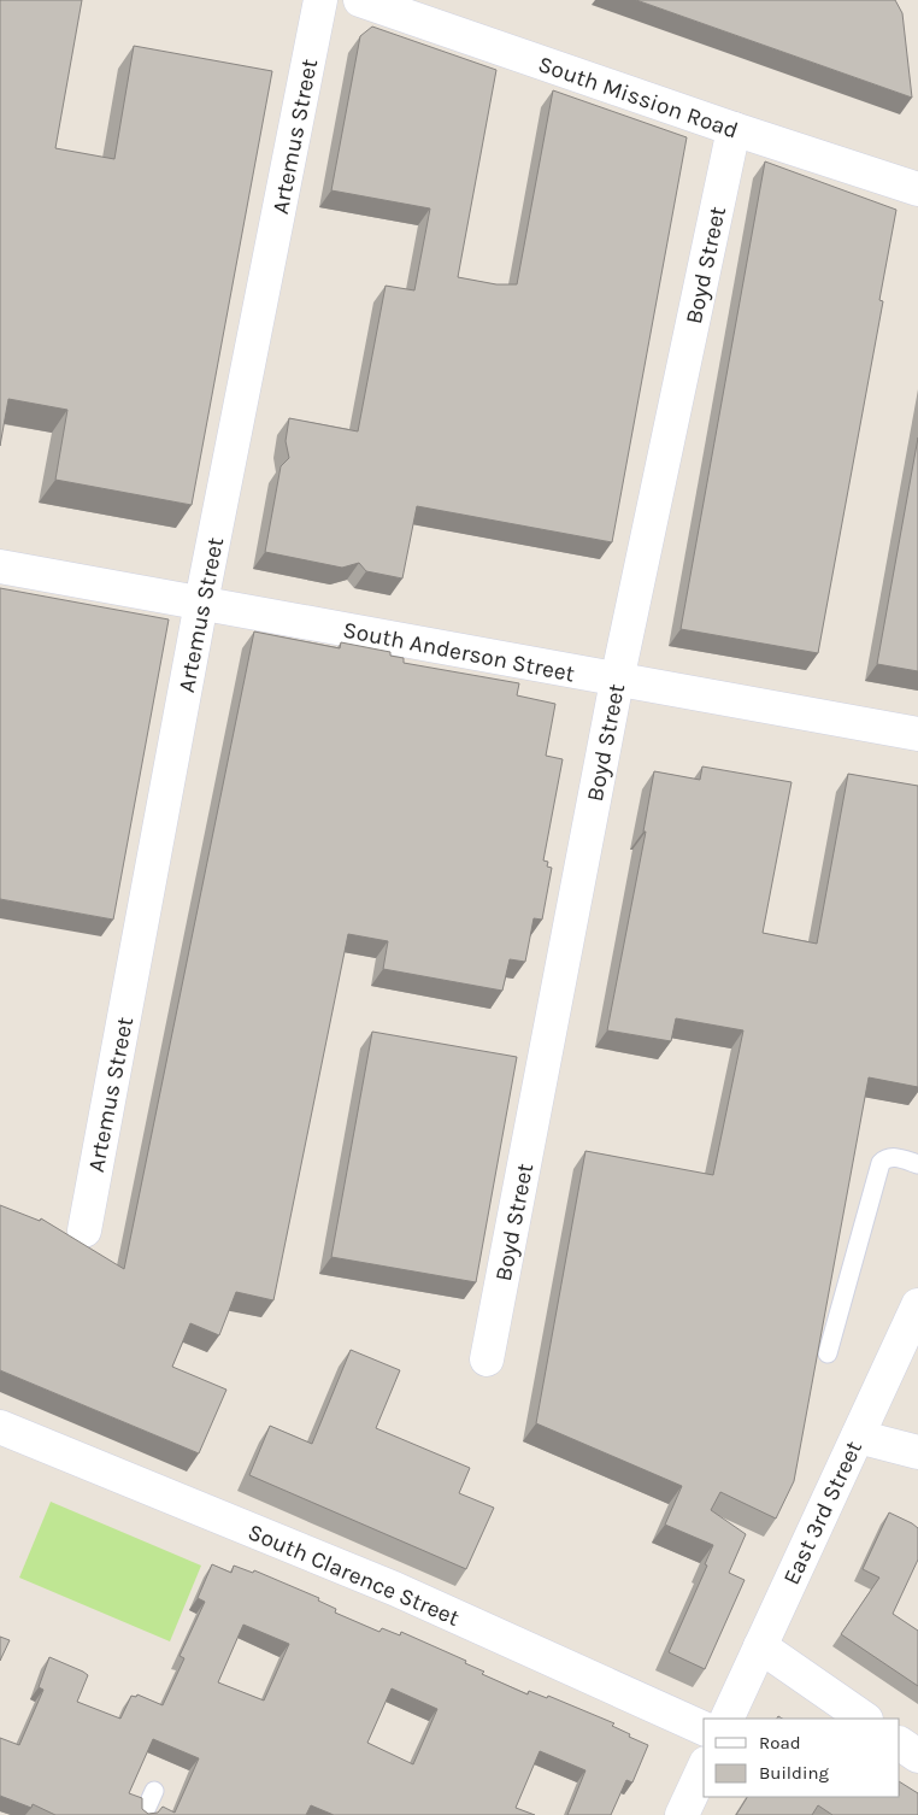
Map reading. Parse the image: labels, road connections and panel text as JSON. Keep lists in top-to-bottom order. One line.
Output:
{"streets":{"street":["South Mission Road","Artemus Street","Boyd Street","South Anderson Street","East 3rd Street","South Clarence Street"]},"crossings":[["South Mission Road","Boyd Street"],["Artemus Street","South Anderson Street"],["Boyd Street","South Anderson Street"]],"legend":["Road","Building"]}
